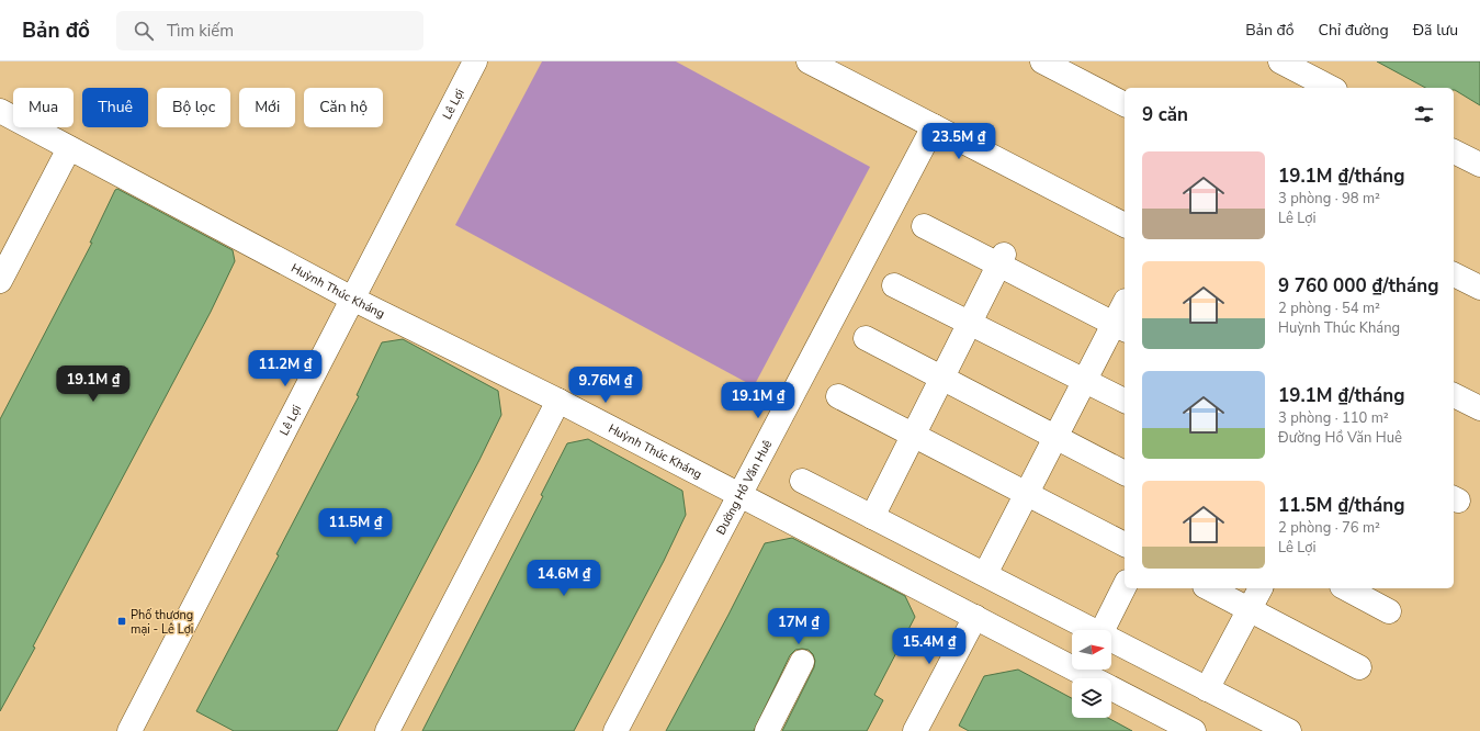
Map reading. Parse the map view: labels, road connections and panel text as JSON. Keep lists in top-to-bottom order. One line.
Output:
{"streets":{"street":["Lê Lợi","Huỳnh Thúc Kháng","Đường Hồ Văn Huê"]},"crossings":[["Lê Lợi","Huỳnh Thúc Kháng"],["Huỳnh Thúc Kháng","Đường Hồ Văn Huê"]],"places":{"transit":["Phố thương mại - Lê Lợi"]},"north":"right","page":{"header":"Bản đồ","search":"Tìm kiếm","nav":["Bản đồ","Chỉ đường","Đã lưu"],"chip":["Mua","Thuê","Bộ lọc","Mới","Căn hộ"],"heading":"9 căn","price":["23.5M ₫","11.2M ₫","19.1M ₫","9.76M ₫","19.1M ₫","11.5M ₫","14.6M ₫","17M ₫","15.4M ₫"],"list":[{"name":"19.1M ₫/tháng","note":"3 phòng · 98 m² · Lê Lợi"},{"name":"9 760 000 ₫/tháng","note":"2 phòng · 54 m² · Huỳnh Thúc Kháng"},{"name":"19.1M ₫/tháng","note":"3 phòng · 110 m² · Đường Hồ Văn Huê"},{"name":"11.5M ₫/tháng","note":"2 phòng · 76 m² · Lê Lợi"}]}}
